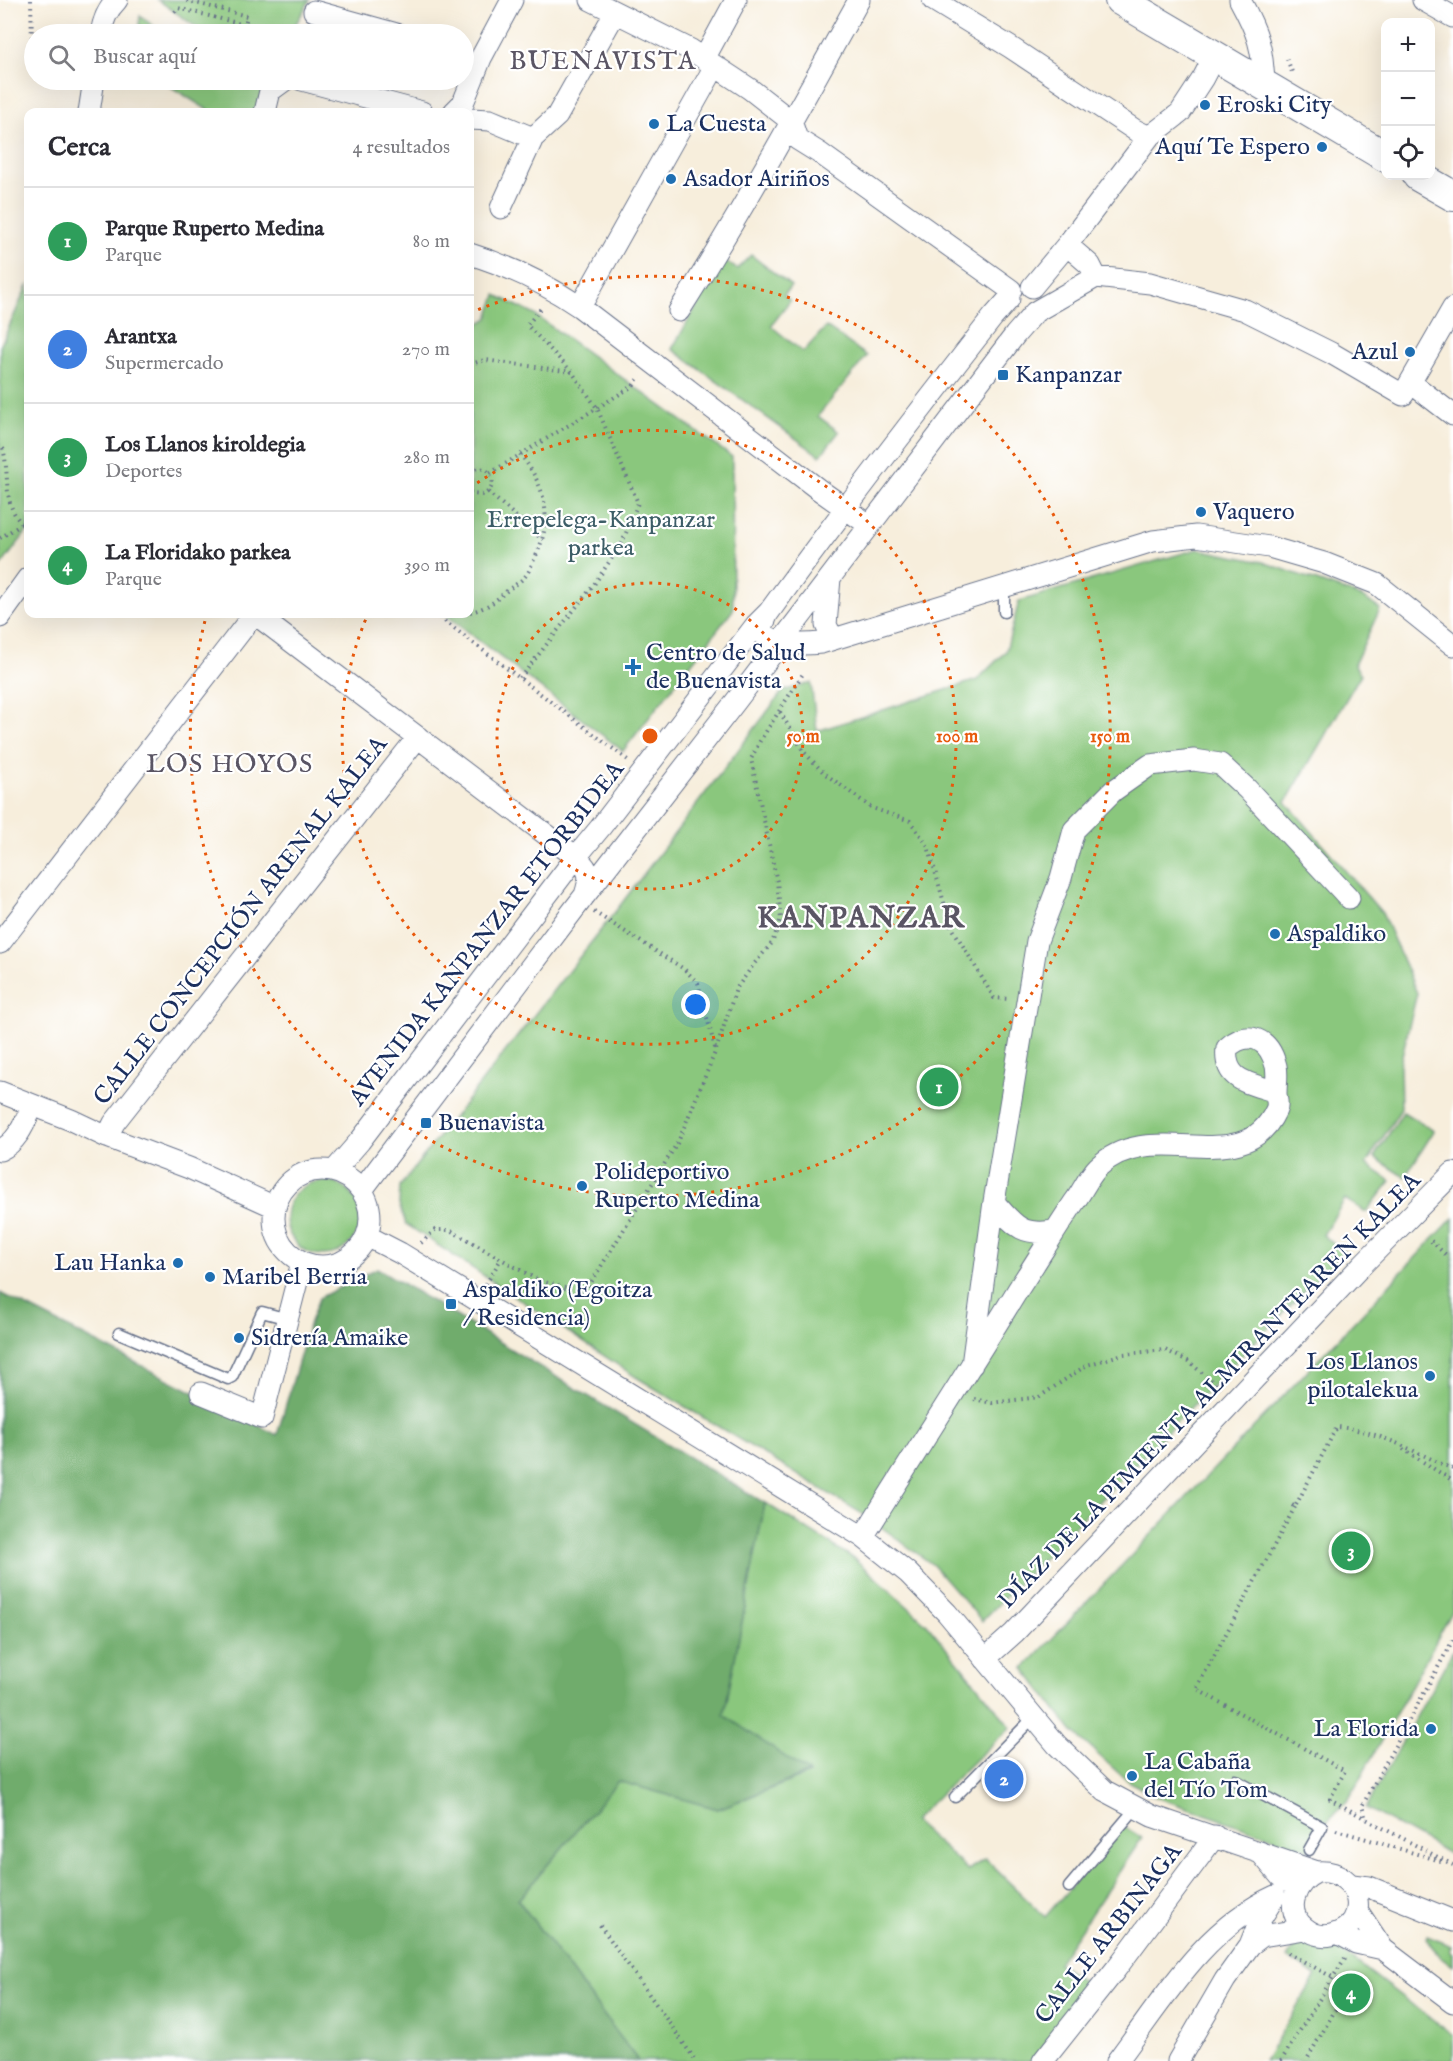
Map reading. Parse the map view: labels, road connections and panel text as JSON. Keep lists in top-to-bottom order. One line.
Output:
{"streets":{"street":["CALLE CONCEPCIÓN ARENAL KALEA","AVENIDA KANPANZAR ETORBIDEA","DÍAZ DE LA PIMIENTA ALMIRANTEAREN KALEA","CALLE ARBINAGA"]},"districts":["BUENAVISTA","LOS HOYOS","KANPANZAR"],"parks":["Errepelega-Kanpanzar parkea"],"places":{"other":["Eroski City","La Cuesta","Aquí Te Espero","Asador Airiños","Azul","Vaquero","Aspaldiko","Polideportivo Ruperto Medina","Lau Hanka","Maribel Berria","Sidrería Amaike","Los Llanos pilotalekua","La Florida","La Cabaña del Tío Tom"],"transit":["Kanpanzar","Buenavista","Aspaldiko (Egoitza / Residencia)"],"health":["Centro de Salud de Buenavista"]},"page":{"map_buttons":["+","−"],"search":"Buscar aquí","heading":["Cerca","4 resultados"],"list":[{"mark":"1","name":"Parque Ruperto Medina","note":"Parque","value":"80 m"},{"mark":"2","name":"Arantxa","note":"Supermercado","value":"270 m"},{"mark":"3","name":"Los Llanos kiroldegia","note":"Deportes","value":"280 m"},{"mark":"4","name":"La Floridako parkea","note":"Parque","value":"390 m"}],"pins":["1","3","2","4"]},"rings":["50 m","100 m","150 m"]}
